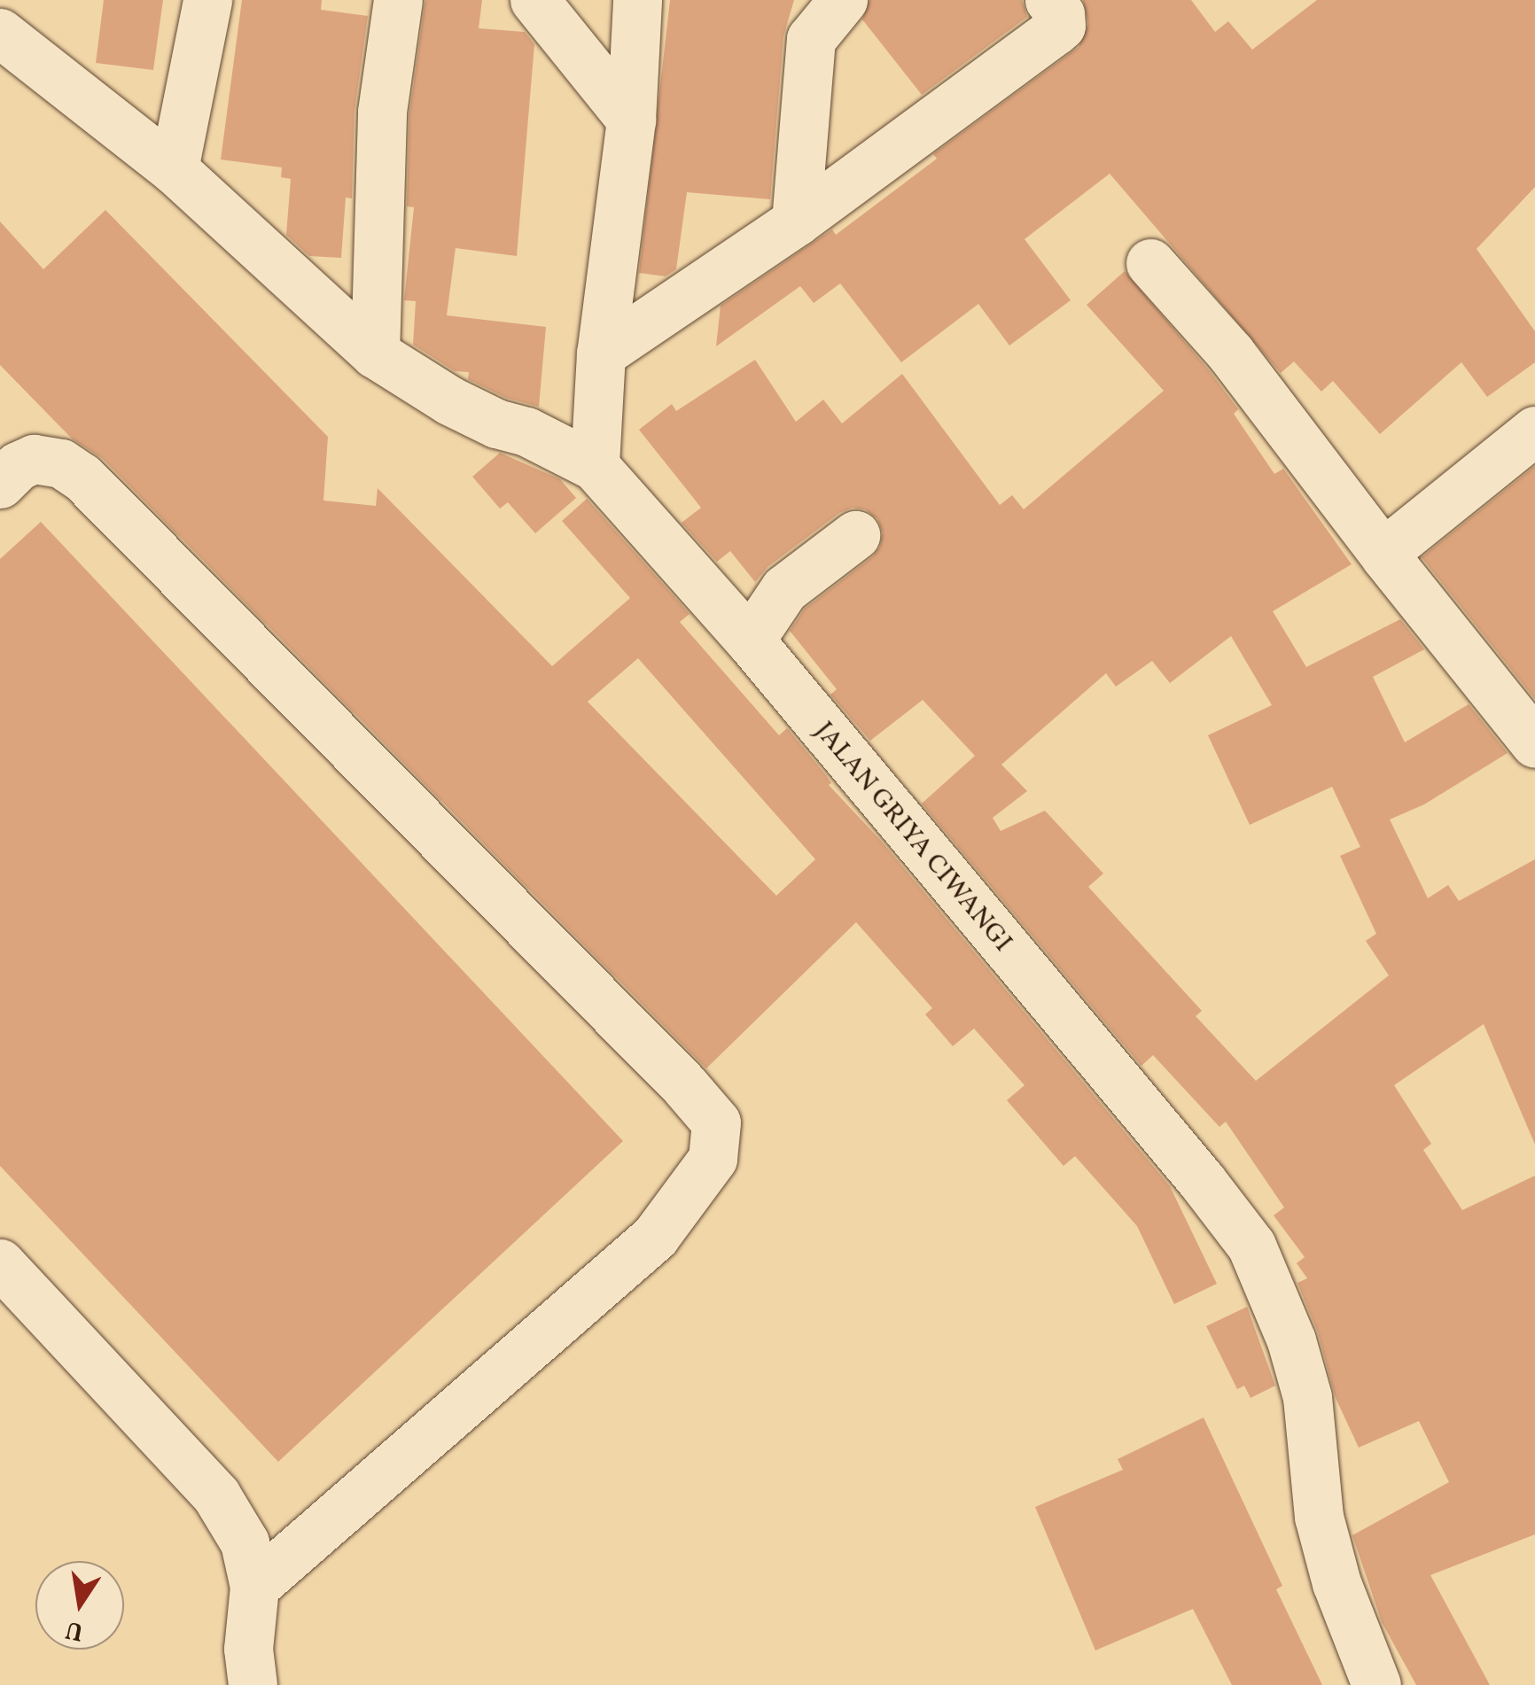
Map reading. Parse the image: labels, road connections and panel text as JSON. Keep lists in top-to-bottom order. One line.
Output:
{"streets":{"street":["JALAN GRIYA CIWANGI"]},"north":"bottom"}
